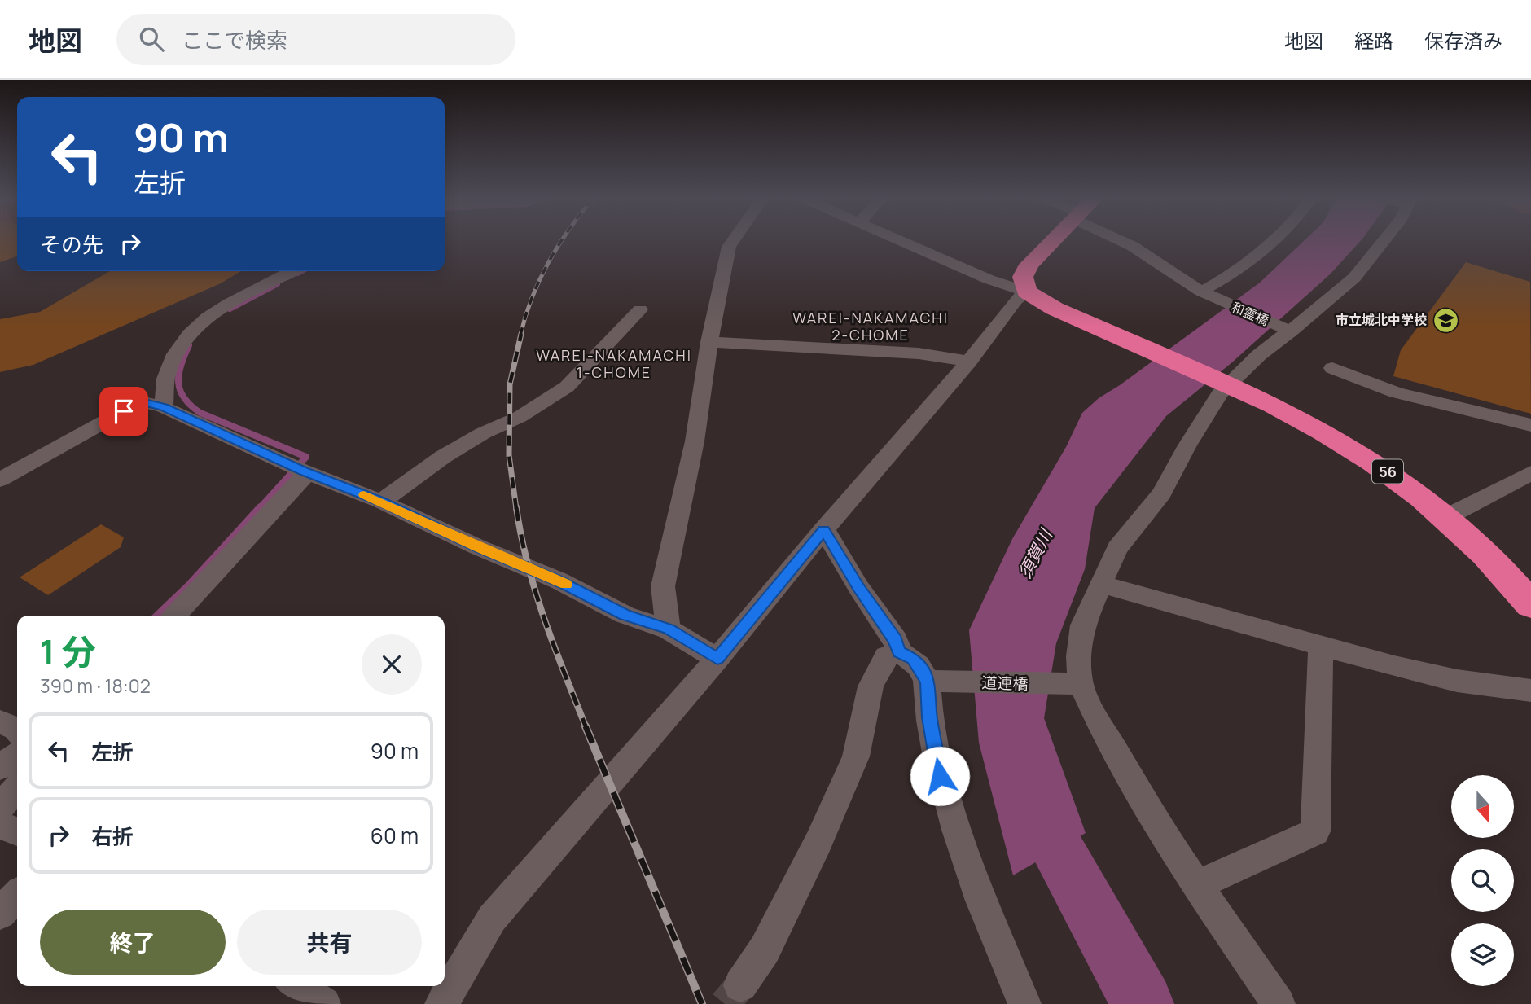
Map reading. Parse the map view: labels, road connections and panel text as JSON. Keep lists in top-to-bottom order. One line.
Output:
{"streets":{"highway":["56"],"street":["和霊橋","道連橋"]},"districts":["WAREI-NAKAMACHI 2-CHOME","WAREI-NAKAMACHI 1-CHOME"],"water":["須賀川"],"places":{"school or university":["市立城北中学校"]},"north":"bottom","page":{"header":"地図","search":"ここで検索","nav":["地図","経路","保存済み"],"turn":["90 m","左折"],"then":"その先","heading":["1 分","390 m · 18:02"],"list":[{"name":"左折","value":"90 m"},{"name":"右折","value":"60 m"}],"buttons":["終了","共有"]}}
